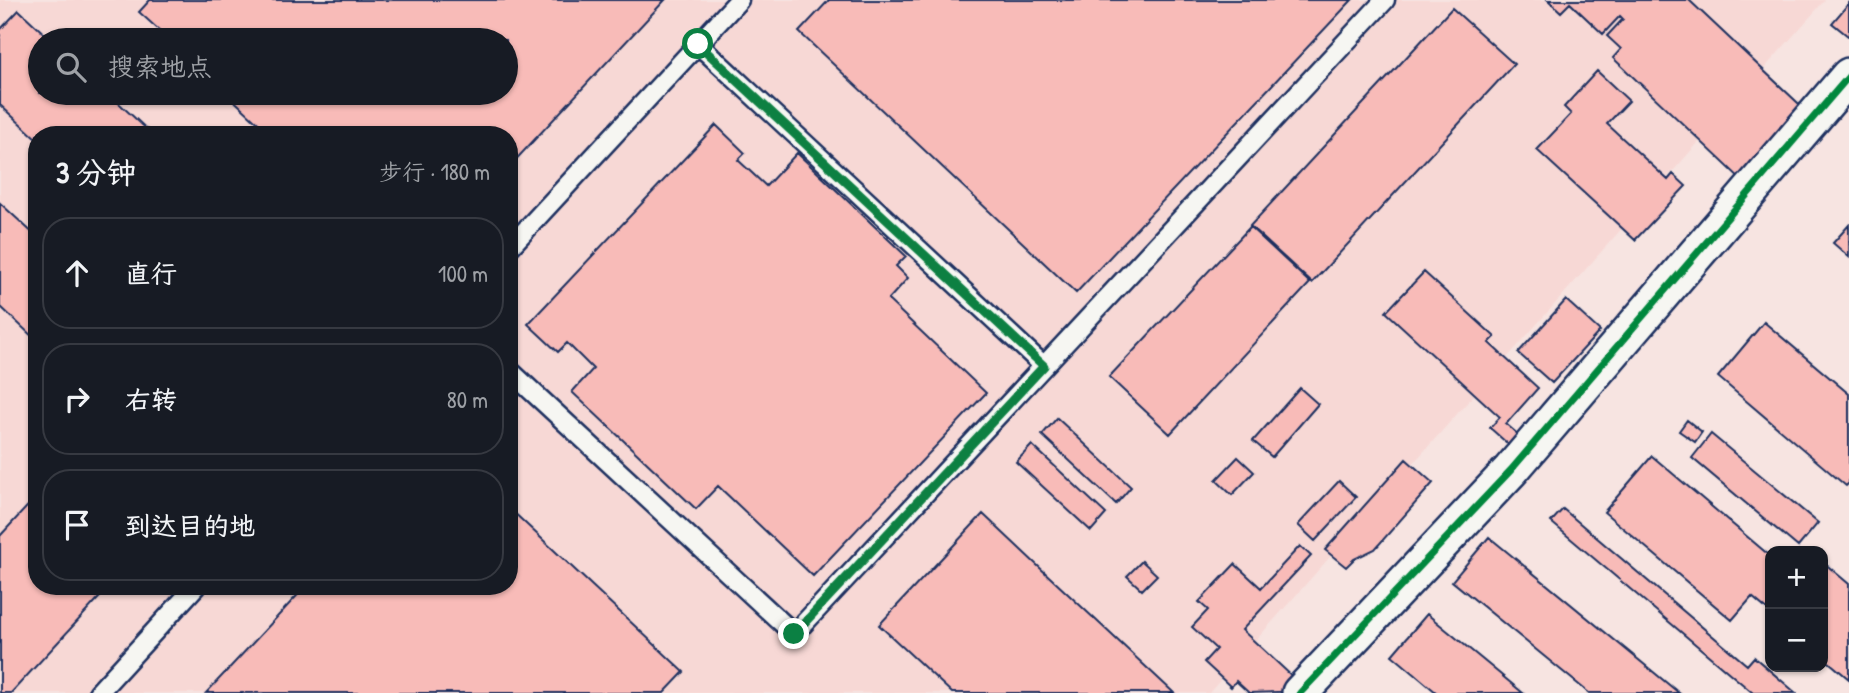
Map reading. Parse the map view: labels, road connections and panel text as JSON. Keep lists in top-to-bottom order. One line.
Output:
{"page":{"search":"搜索地点","heading":["3 分钟","步行 · 180 m"],"list":[["直行","100 m"],["右转","80 m"],"到达目的地"],"map_buttons":["+","−"]}}
